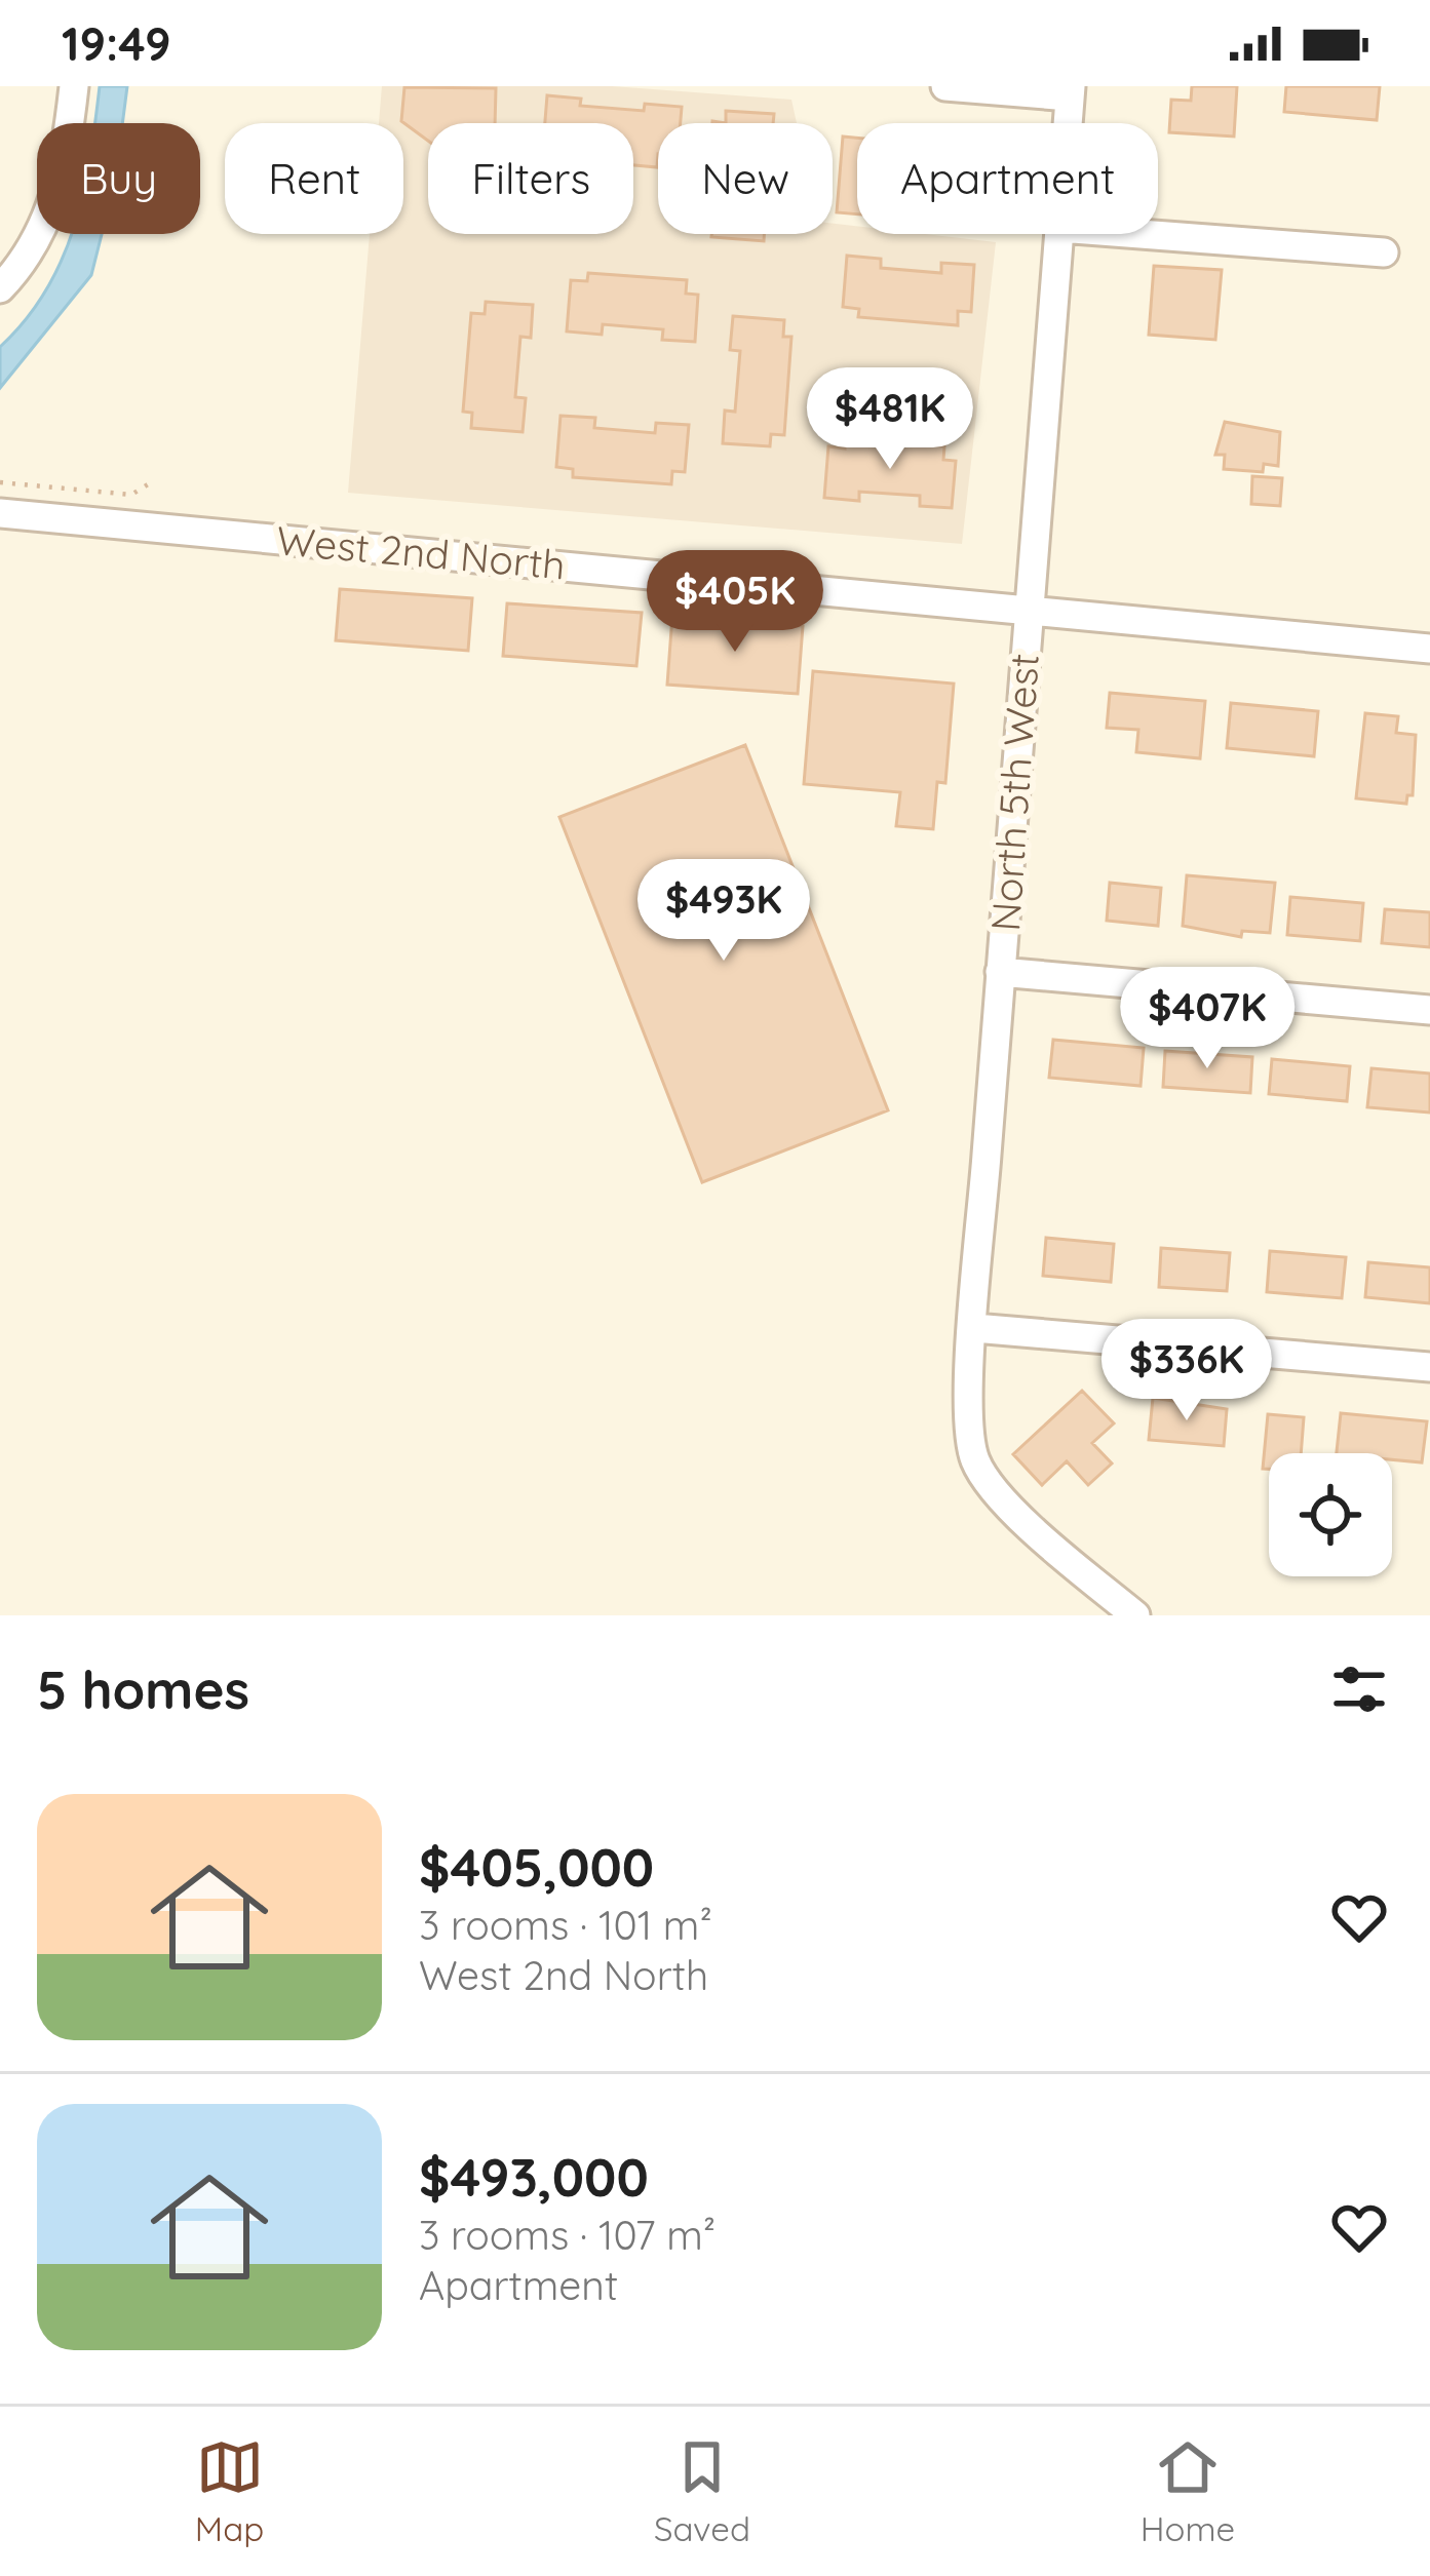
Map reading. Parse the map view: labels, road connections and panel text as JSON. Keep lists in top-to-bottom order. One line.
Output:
{"streets":{"street":["West 2nd North","North 5th West"]},"crossings":[["West 2nd North","North 5th West"]],"page":{"status":"19:49","chip":["Buy","Rent","Filters","New","Apartment"],"price":["$481K","$405K","$493K","$407K","$336K"],"heading":"5 homes","list":[{"name":"$405,000","note":"3 rooms · 101 m² · West 2nd North"},{"name":"$493,000","note":"3 rooms · 107 m² · Apartment"}],"tabs":["Map","Saved","Home"]}}
